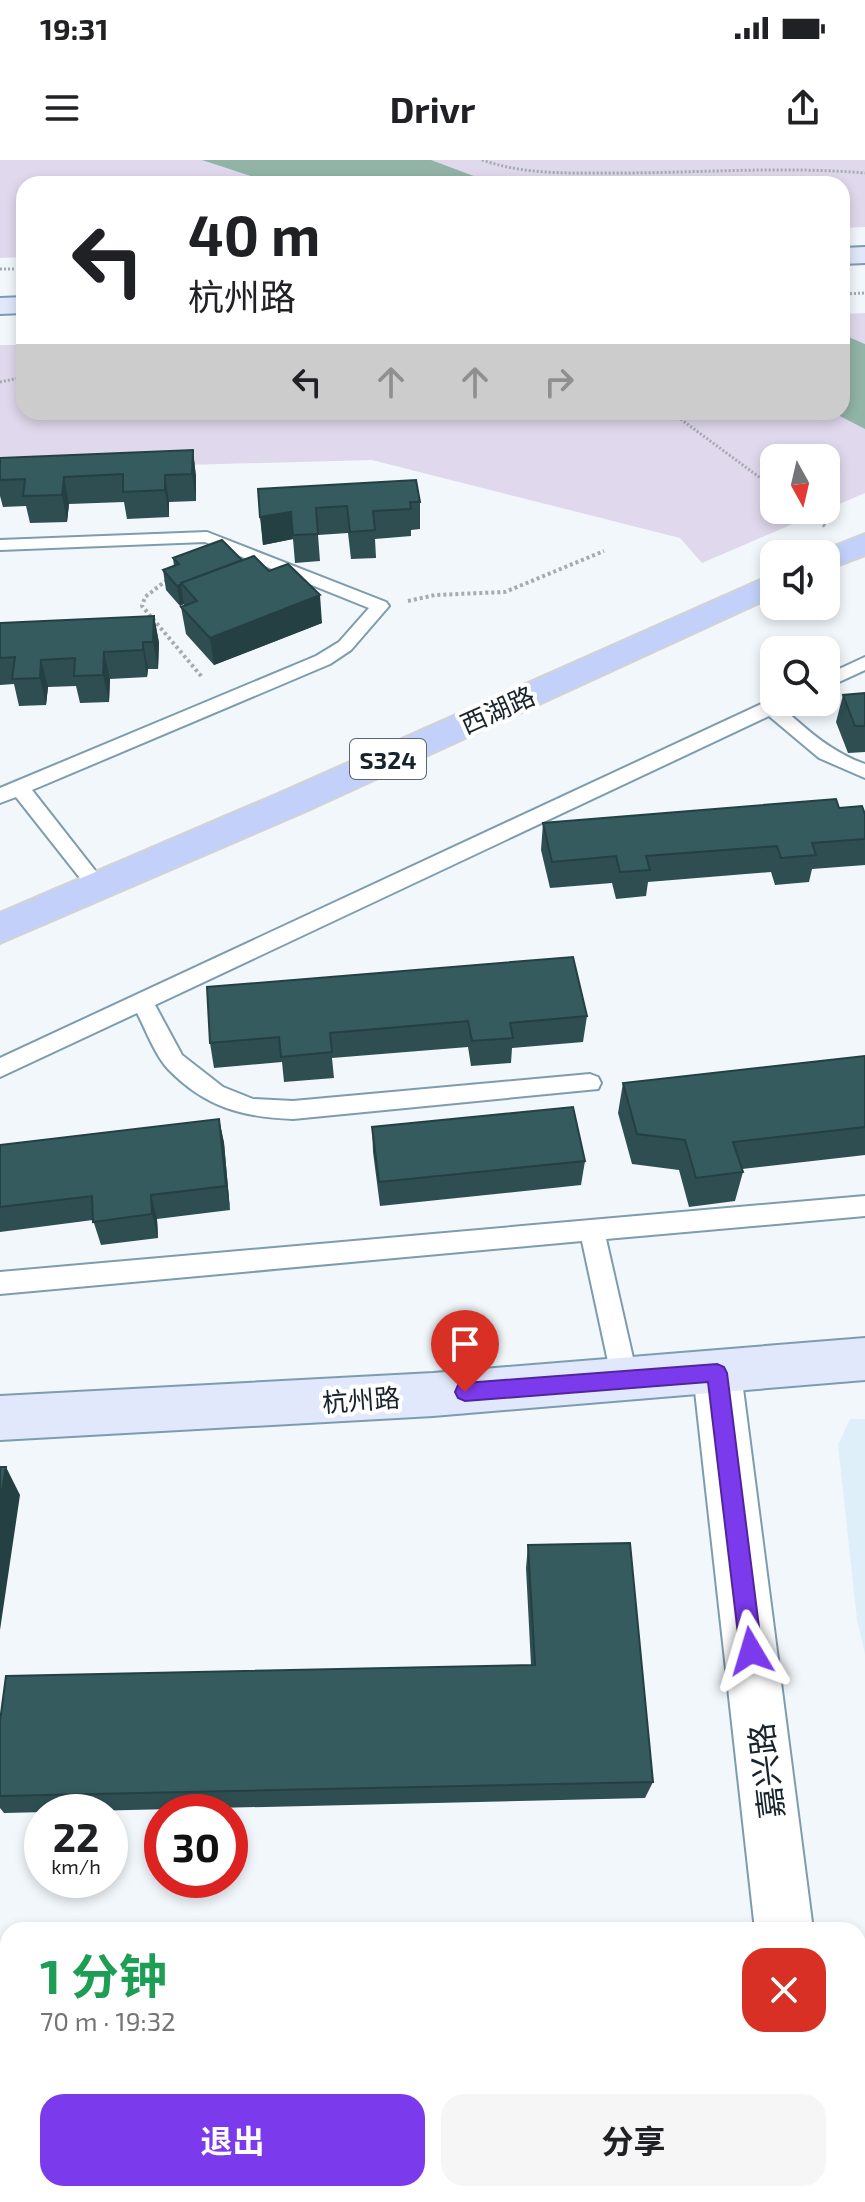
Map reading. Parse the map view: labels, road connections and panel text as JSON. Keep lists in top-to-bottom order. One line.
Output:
{"streets":{"main road":["西湖路","S324"],"street":["杭州路","嘉兴路"]},"crossings":[["杭州路","嘉兴路"]],"north":"bottom","page":{"status":"19:31","header":"Drivr","turn":["40 m","杭州路"],"speed":"22 km/h","limit":"30","heading":["1 分钟","70 m · 19:32"],"buttons":["退出","分享"]}}
